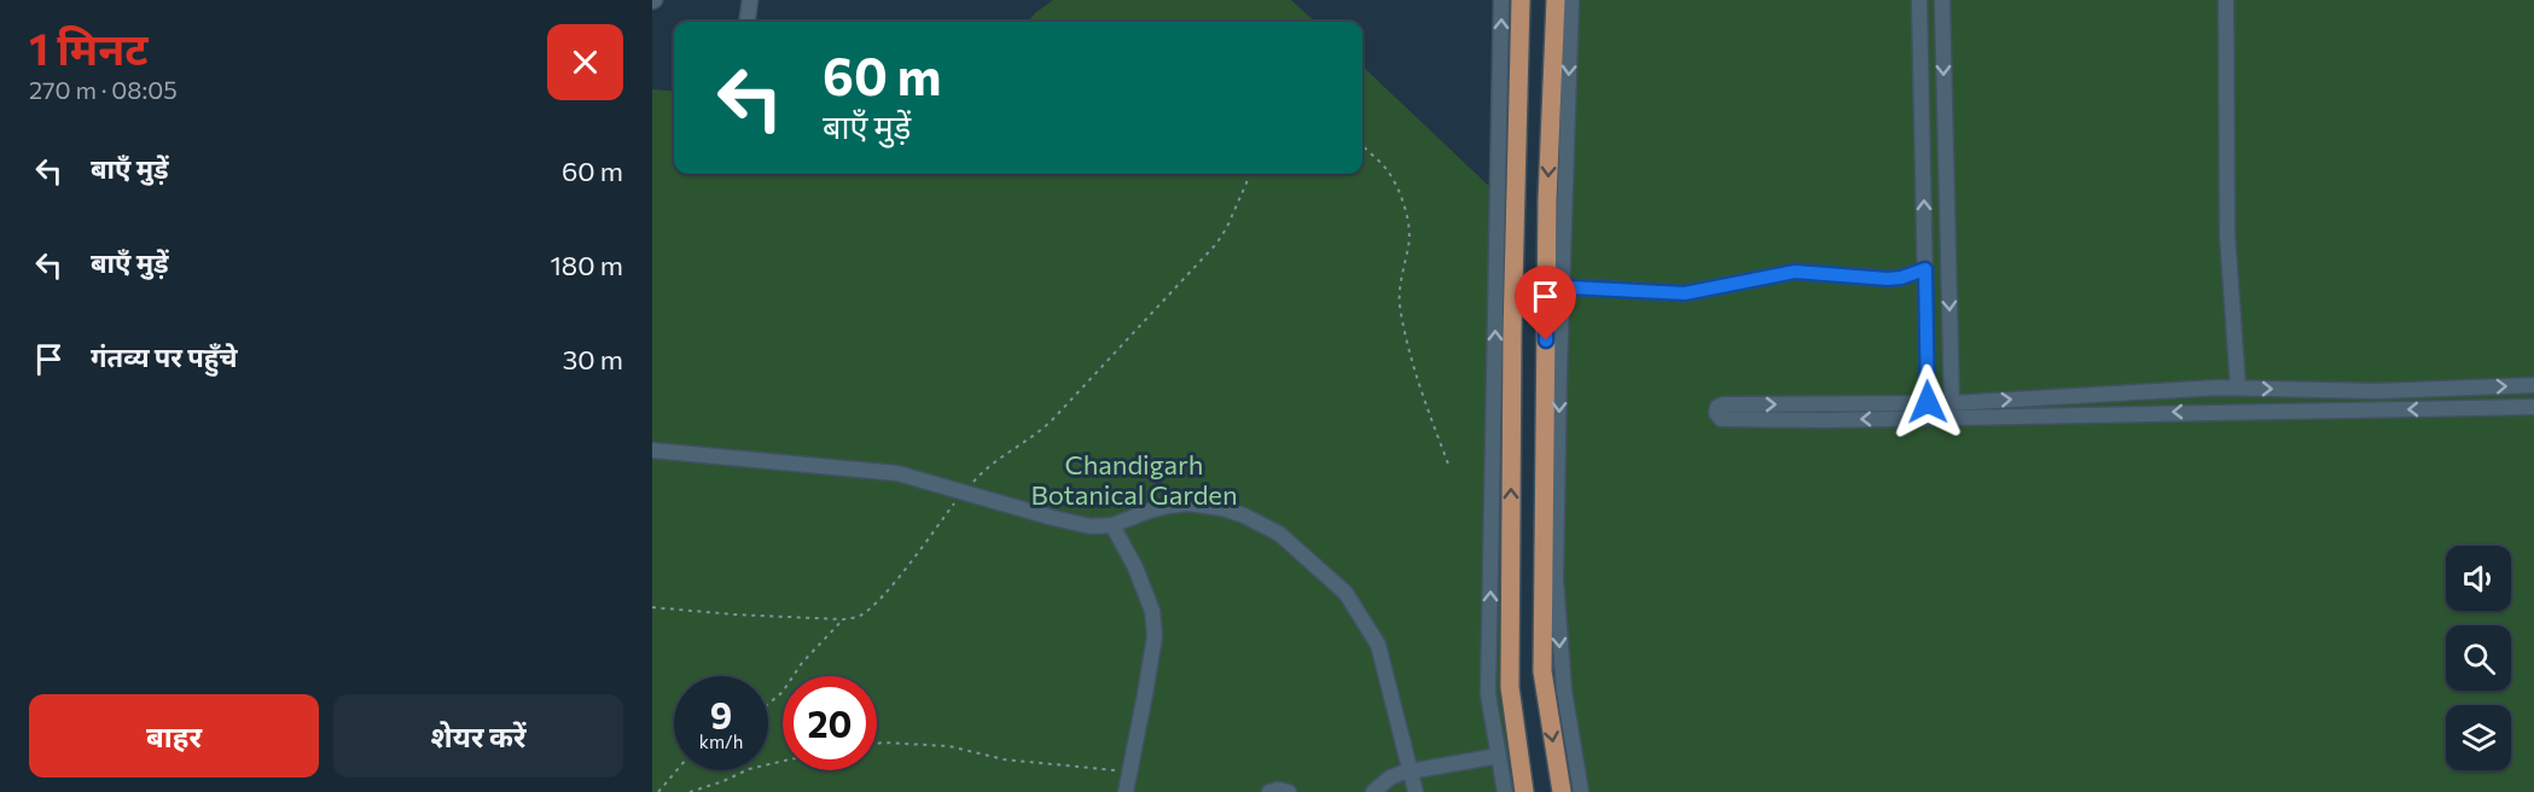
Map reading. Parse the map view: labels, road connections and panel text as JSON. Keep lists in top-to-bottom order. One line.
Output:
{"parks":["Chandigarh Botanical Garden"],"page":{"heading":["1 मिनट","270 m · 08:05"],"turn":["60 m","बाएँ मुड़ें"],"list":[{"name":"बाएँ मुड़ें","value":"60 m"},{"name":"बाएँ मुड़ें","value":"180 m"},{"name":"गंतव्य पर पहुँचे","value":"30 m"}],"speed":"9 km/h","limit":"20","buttons":["बाहर","शेयर करें"]}}
